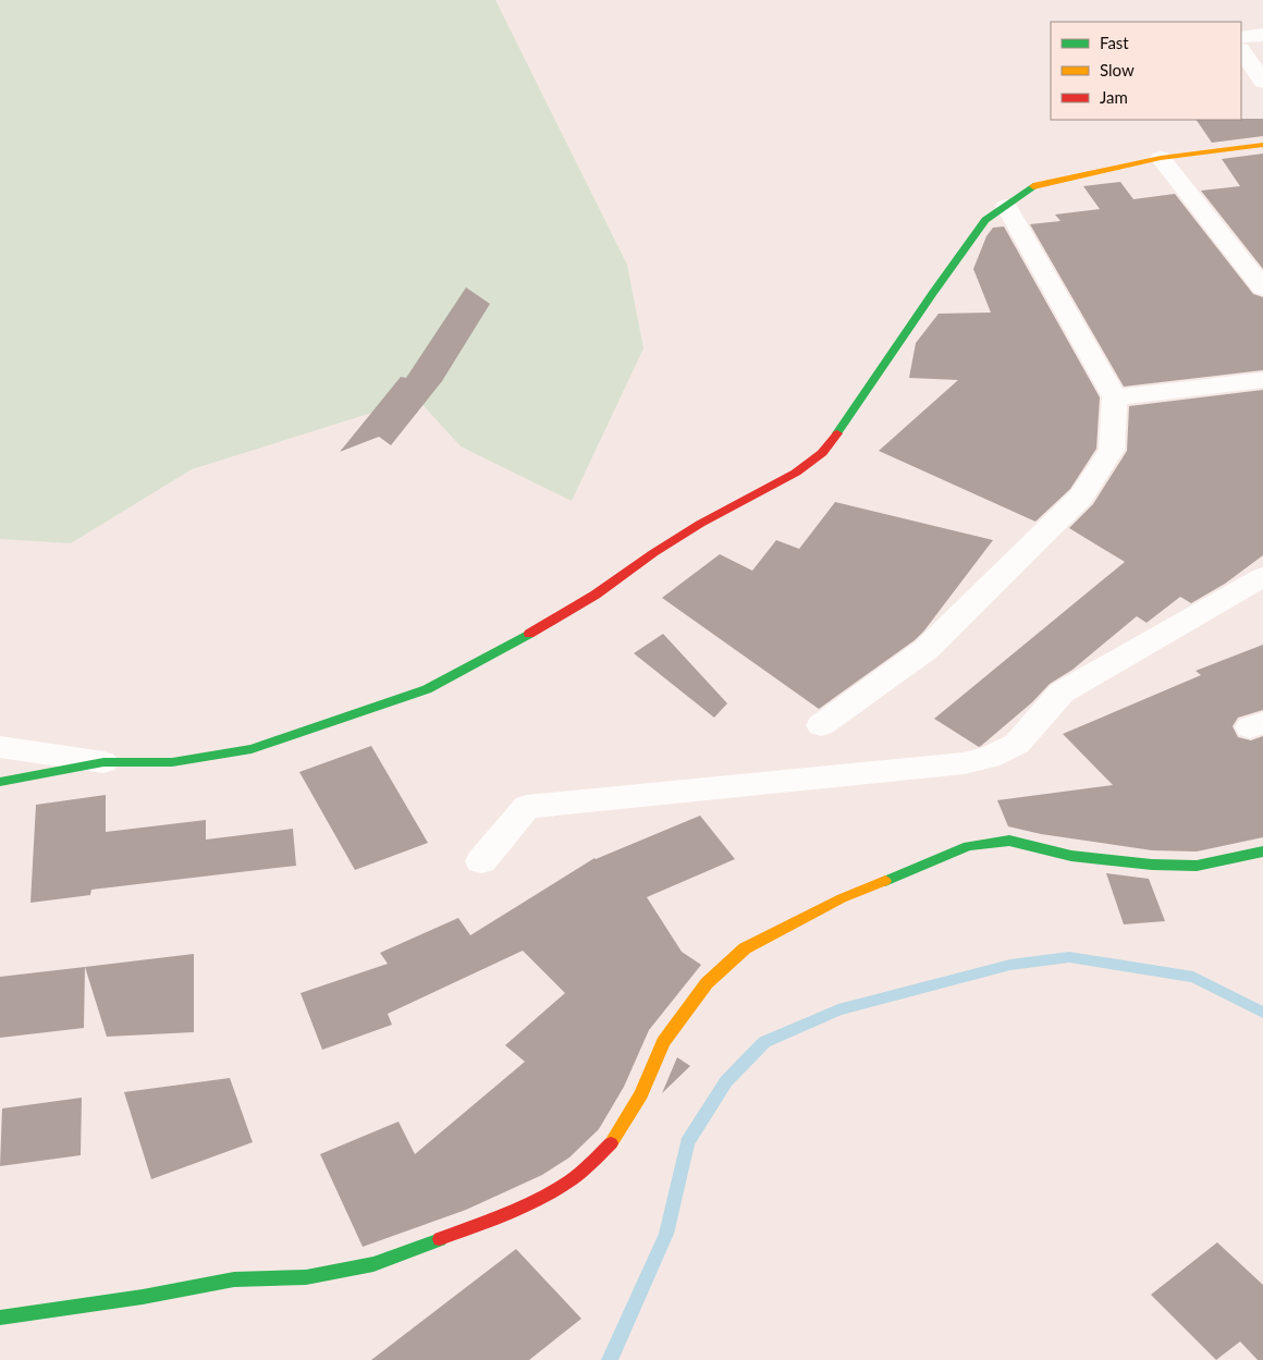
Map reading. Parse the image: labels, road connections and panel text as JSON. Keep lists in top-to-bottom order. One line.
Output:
{"legend":["Fast","Slow","Jam"]}
